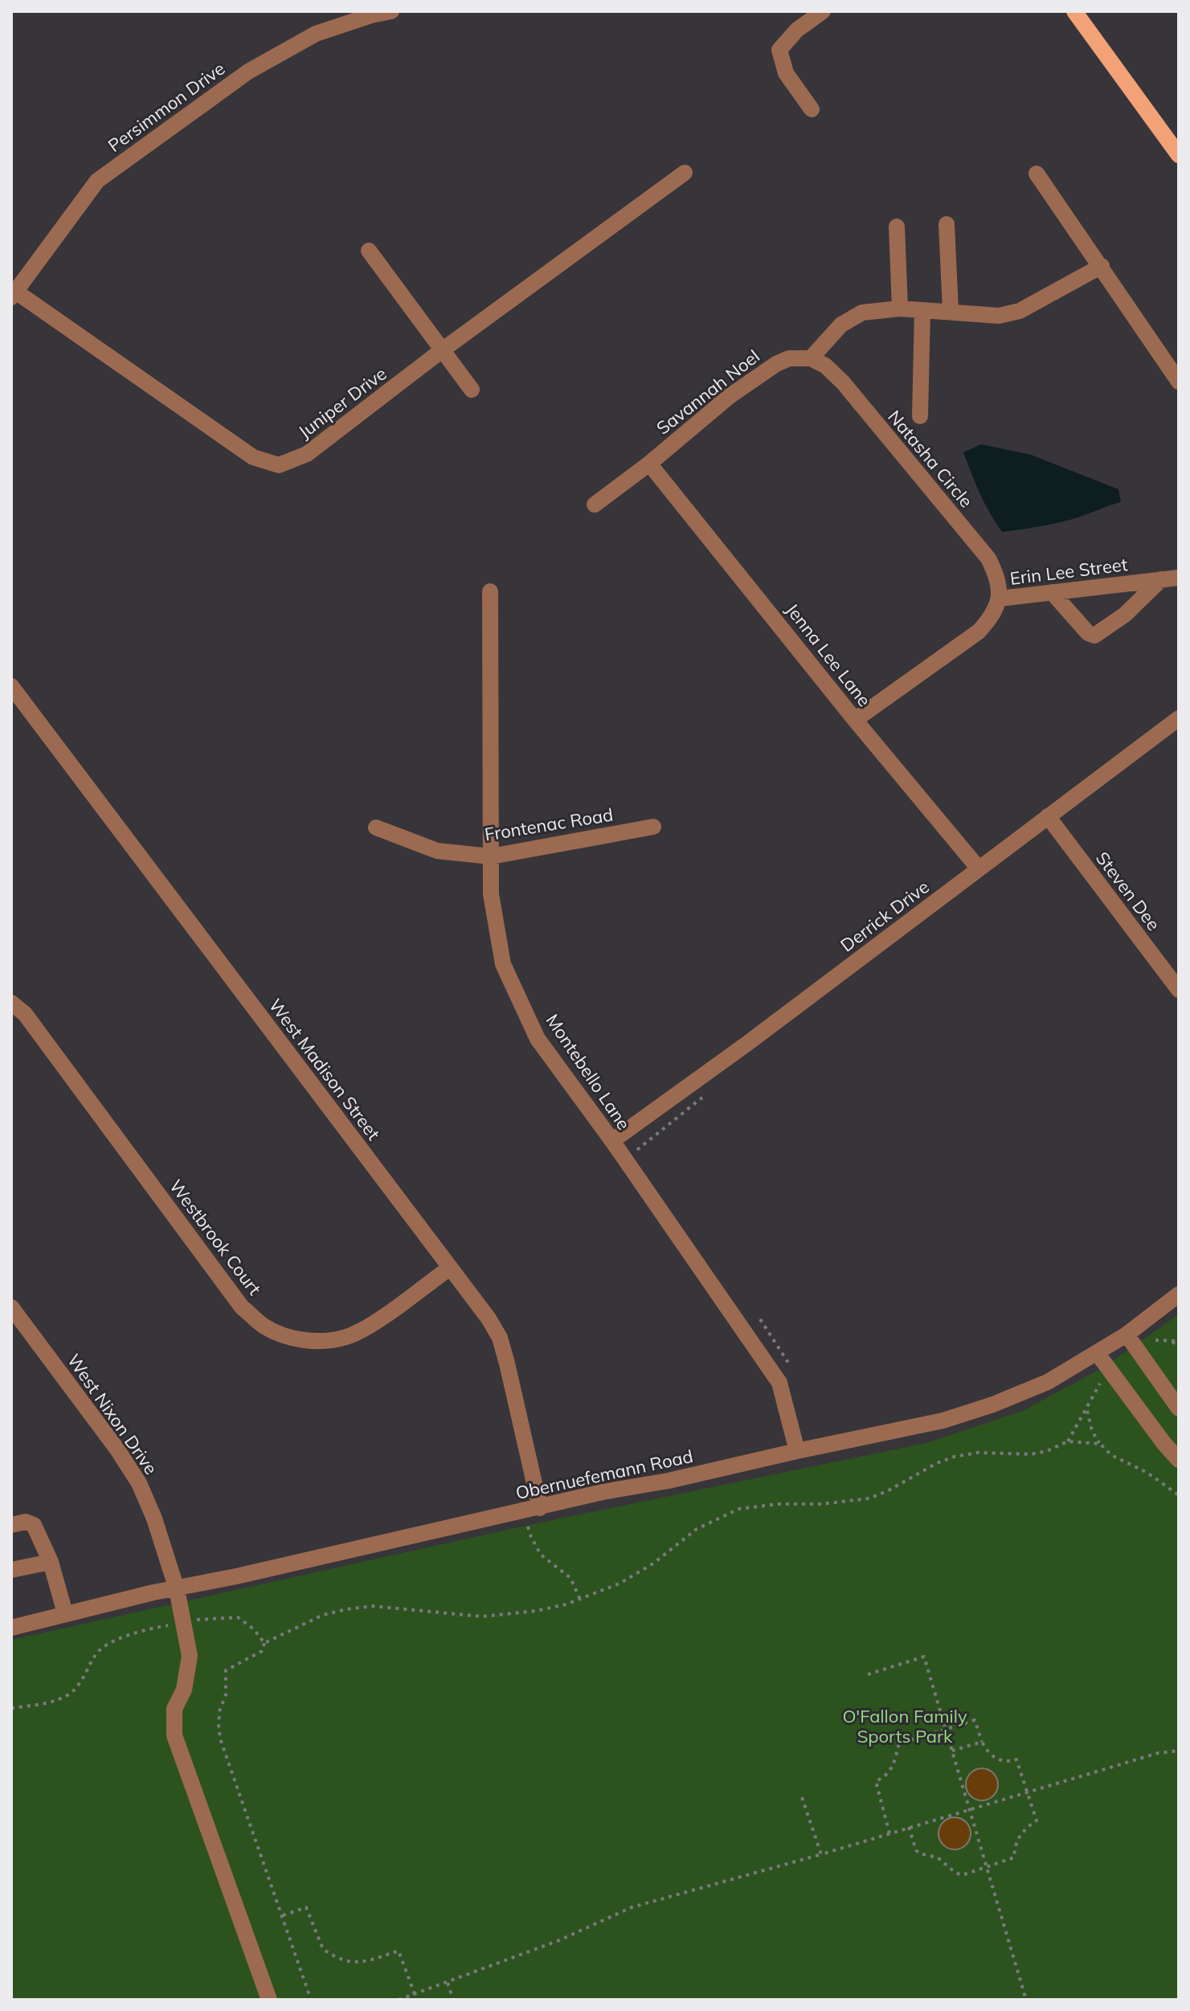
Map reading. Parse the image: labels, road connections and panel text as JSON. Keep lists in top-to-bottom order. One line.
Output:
{"streets":{"street":["Persimmon Drive","Savannah Noel","Juniper Drive","Natasha Circle","Erin Lee Street","Jenna Lee Lane","Frontenac Road","Steven Dee","Derrick Drive","West Madison Street","Montebello Lane","Westbrook Court","West Nixon Drive","Obernuefemann Road"]},"crossings":[["Persimmon Drive","Juniper Drive"],["Savannah Noel","Natasha Circle"],["Savannah Noel","Jenna Lee Lane"],["Natasha Circle","Erin Lee Street"],["Erin Lee Street","Jenna Lee Lane"],["Jenna Lee Lane","Derrick Drive"],["Frontenac Road","Montebello Lane"],["Steven Dee","Derrick Drive"],["Derrick Drive","Montebello Lane"],["West Madison Street","Westbrook Court"],["West Madison Street","Obernuefemann Road"],["Montebello Lane","Obernuefemann Road"],["West Nixon Drive","Obernuefemann Road"]],"parks":["O'Fallon Family Sports Park"]}
